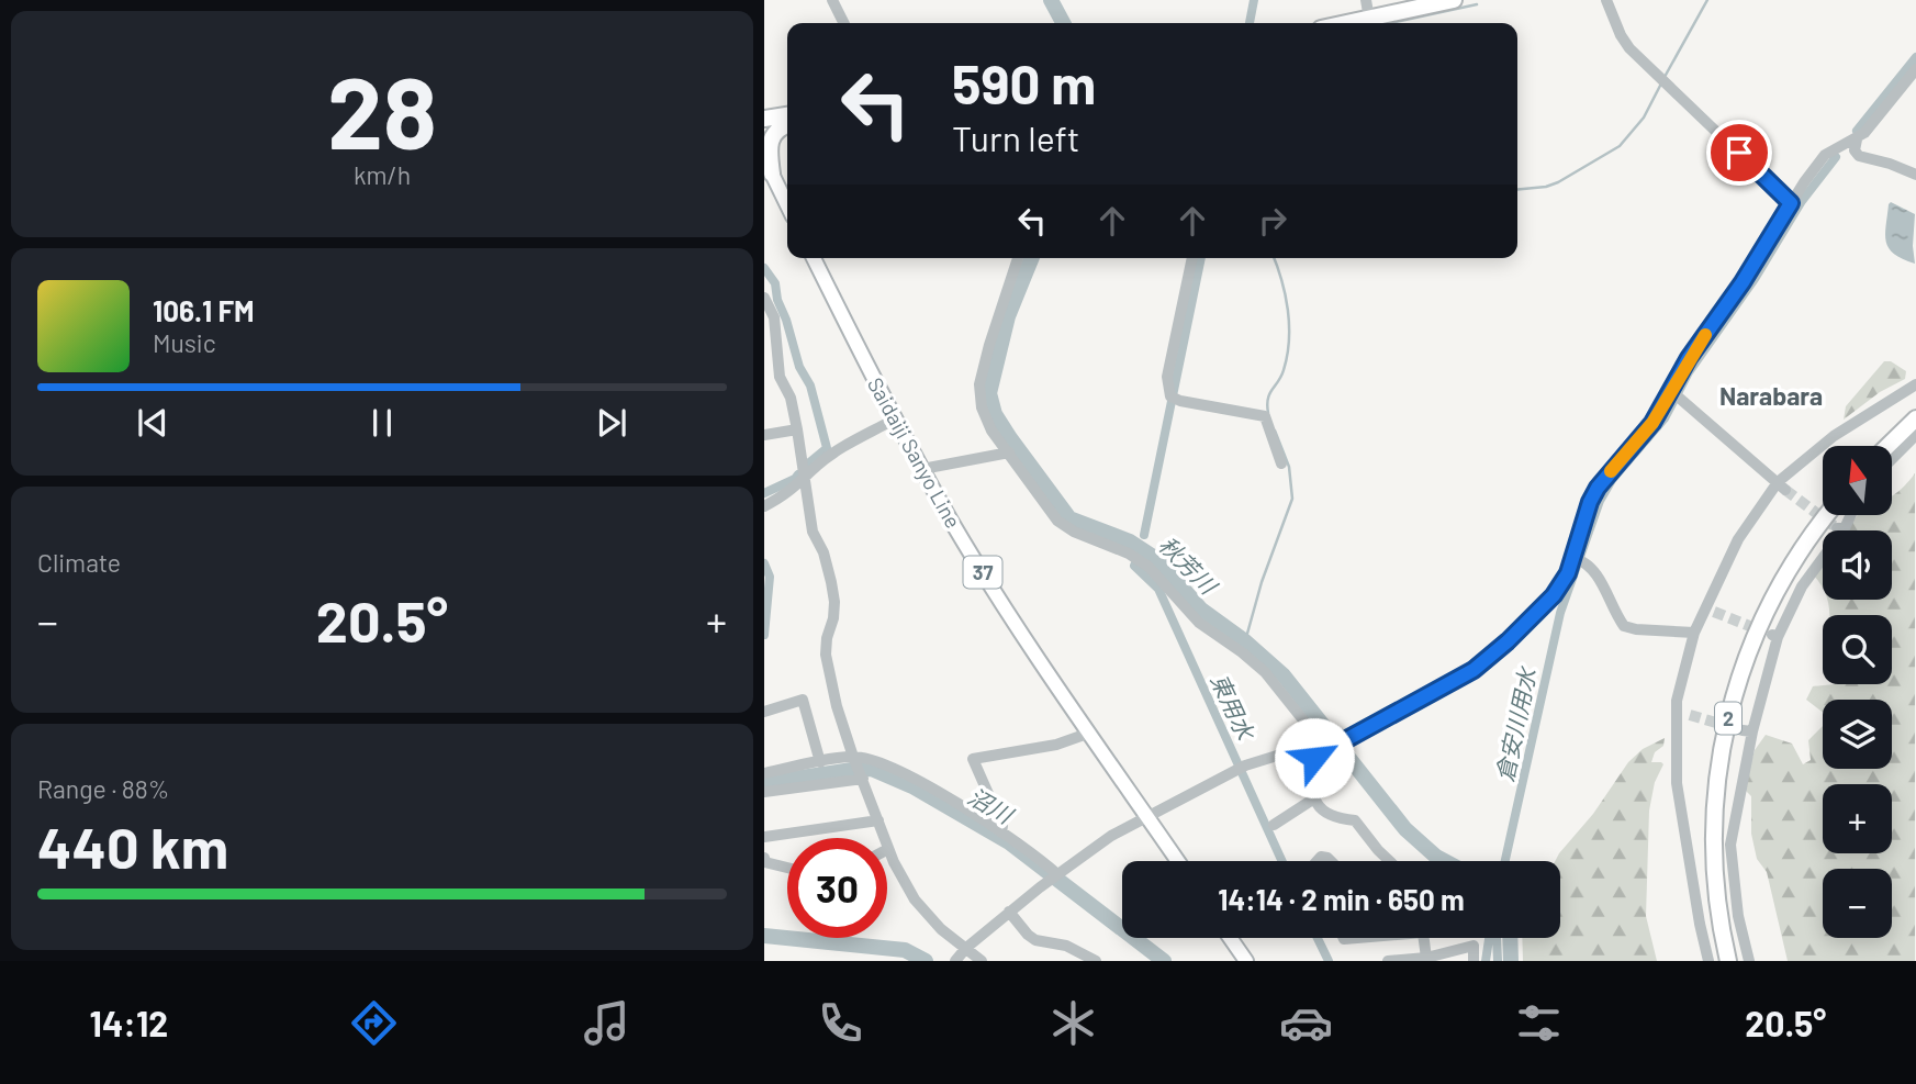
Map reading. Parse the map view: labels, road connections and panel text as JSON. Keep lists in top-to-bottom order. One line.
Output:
{"streets":{"highway":["2"],"main road":["Saidaiji Sanyo Line","37"]},"districts":["Narabara"],"water":["秋芳川","東用水","倉安川用水","沼川"],"north":"top","page":{"tile":[["28","km/h"],"Climate",["Range · 88%","440 km"]],"turn":["590 m","Turn left"],"song":["106.1 FM","Music"],"map_buttons":["+","−"],"heat":["−","20.5°","+"],"limit":"30","trip":"14:14 · 2 min · 650 m","tabs":["14:12","20.5°"]}}
